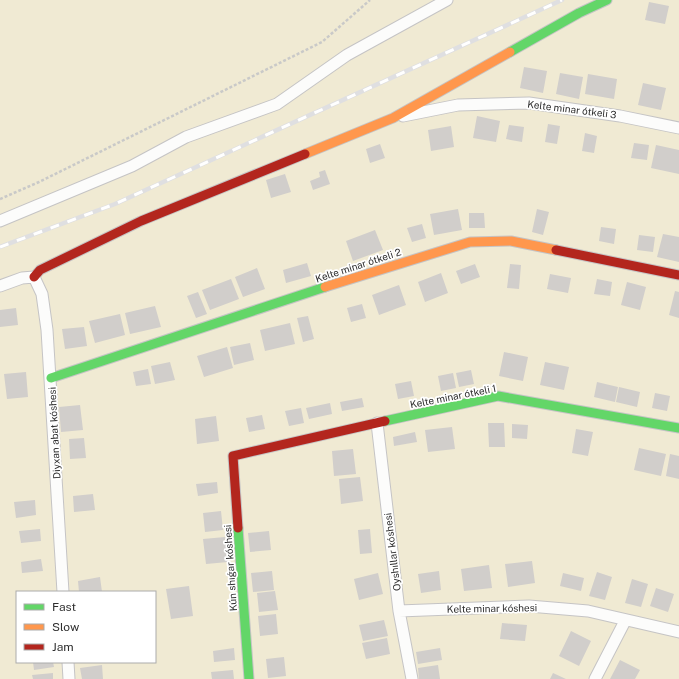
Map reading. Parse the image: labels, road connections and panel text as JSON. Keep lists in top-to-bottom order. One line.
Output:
{"streets":{"street":["Kelte minar ótkeli 3","Kelte minar ótkeli 2","Kelte minar ótkeli 1","Diyxan abat kóshesi","Oyshıllar kóshesi","Kún shıǵar kóshesi","Kelte minar kóshesi"]},"crossings":[["Kelte minar ótkeli 2","Diyxan abat kóshesi"],["Kelte minar ótkeli 1","Oyshıllar kóshesi"],["Kelte minar ótkeli 1","Kún shıǵar kóshesi"],["Oyshıllar kóshesi","Kelte minar kóshesi"]],"legend":["Fast","Slow","Jam"]}
